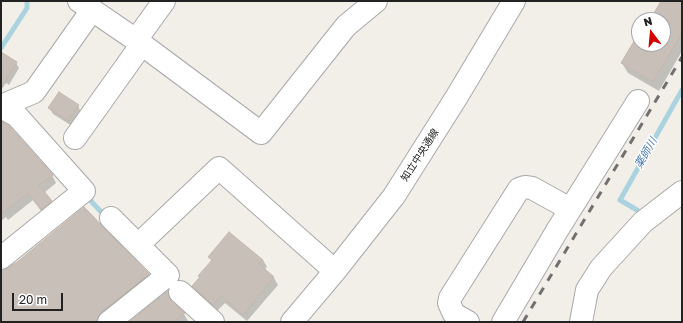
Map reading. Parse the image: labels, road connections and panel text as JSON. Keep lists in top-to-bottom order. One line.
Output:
{"streets":{"street":["知立中央通線"]},"water":["薬師川"],"scale_bar":"20 m","north":"top"}
